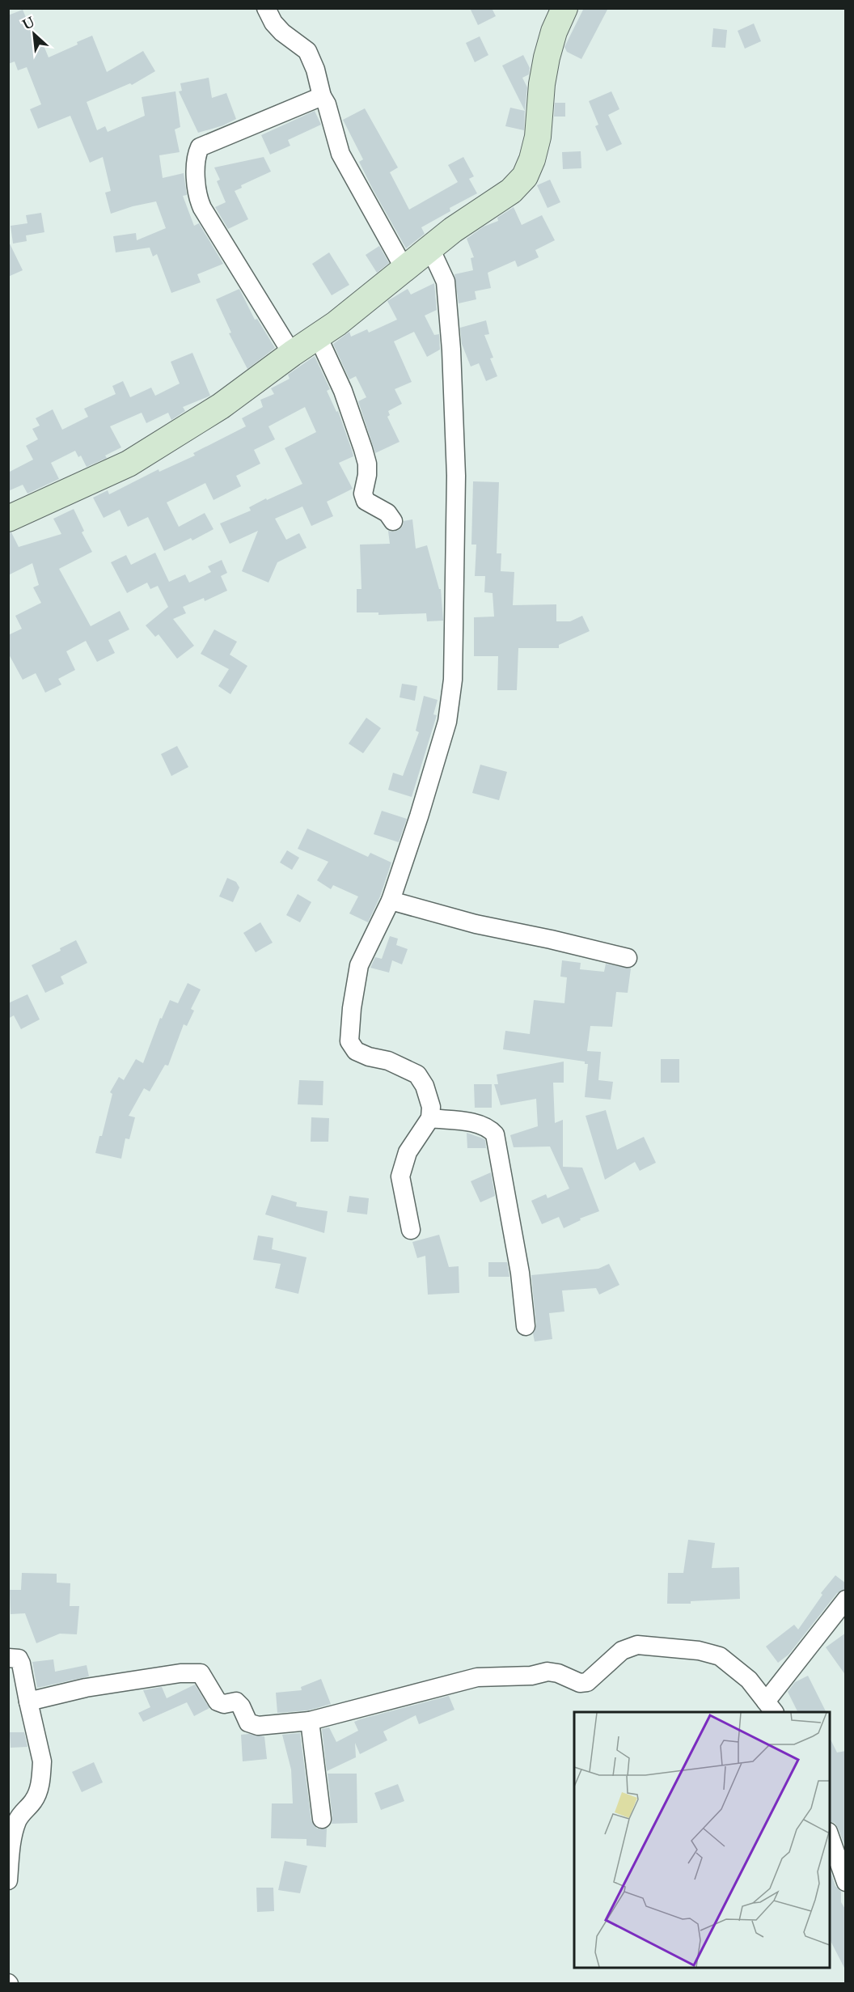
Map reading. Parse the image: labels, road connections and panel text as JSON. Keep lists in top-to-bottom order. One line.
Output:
{"north":"top left"}
